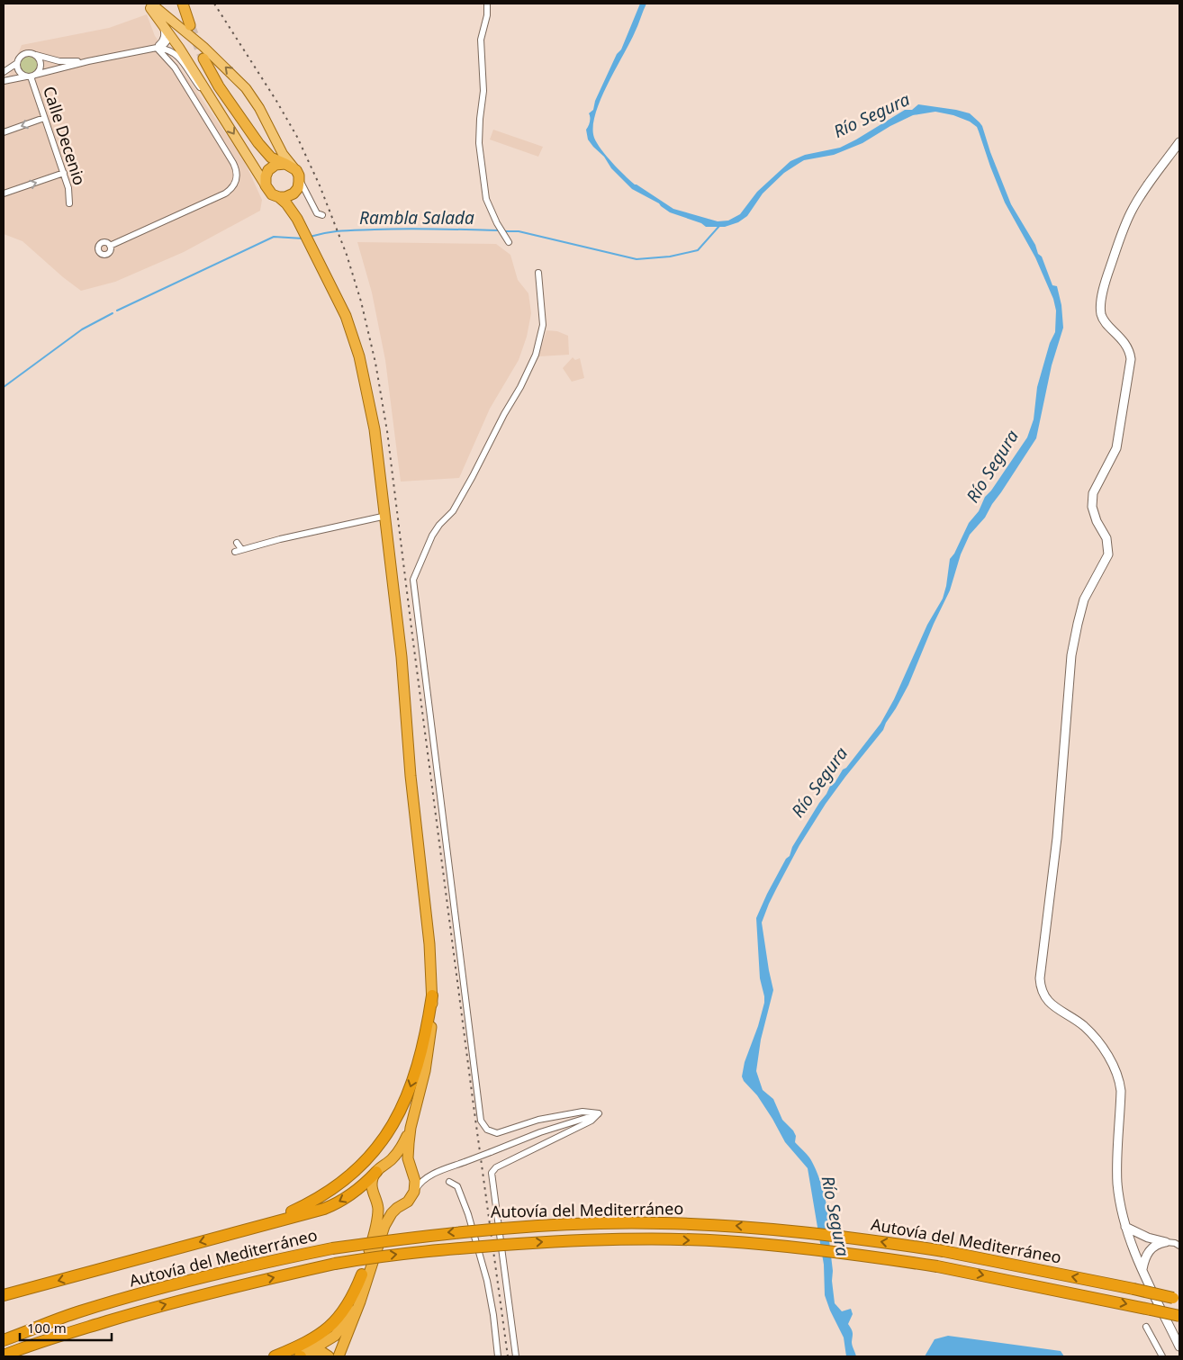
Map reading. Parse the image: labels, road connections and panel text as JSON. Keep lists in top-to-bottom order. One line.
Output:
{"streets":{"highway":["Autovía del Mediterráneo"],"street":["Calle Decenio"]},"water":["Río Segura","Rambla Salada"],"scale_bar":"100 m"}
